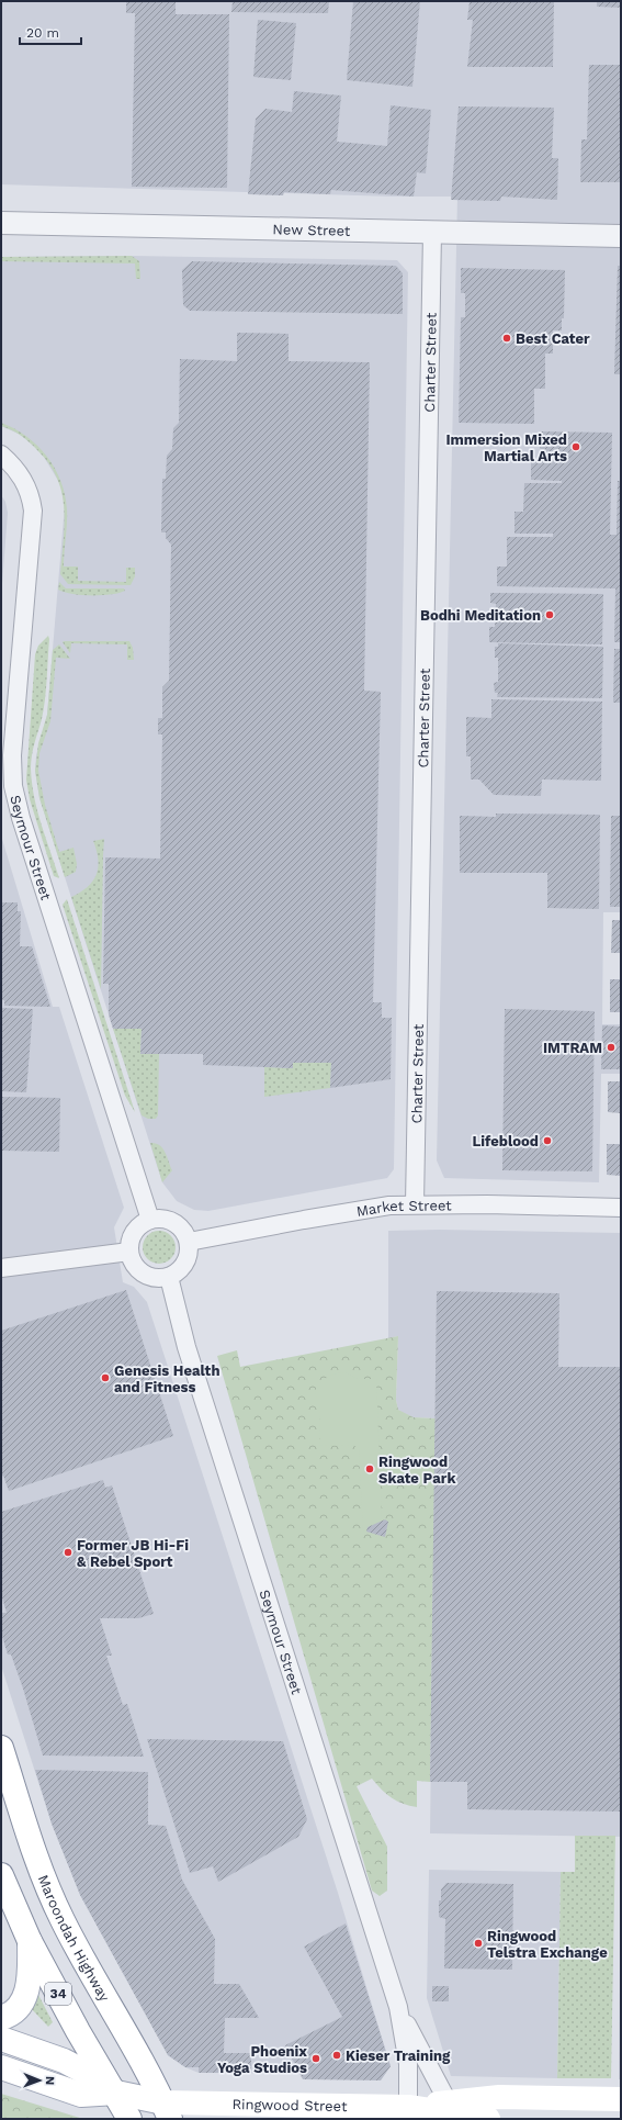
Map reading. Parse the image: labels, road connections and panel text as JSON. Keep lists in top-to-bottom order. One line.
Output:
{"streets":{"main road":["Maroondah Highway","34","Ringwood Street"],"street":["New Street","Charter Street","Seymour Street","Market Street"]},"crossings":[["New Street","Charter Street"],["Charter Street","Market Street"],["Seymour Street","Market Street"],["Seymour Street","Ringwood Street"],["Maroondah Highway","Ringwood Street"],["34","Ringwood Street"]],"places":["Best Cater","Immersion Mixed Martial Arts","Bodhi Meditation","IMTRAM","Lifeblood","Genesis Health and Fitness","Ringwood Skate Park","Former JB Hi-Fi & Rebel Sport","Ringwood Telstra Exchange","Kieser Training","Phoenix Yoga Studios"],"scale_bar":"20 m","north":"right"}
